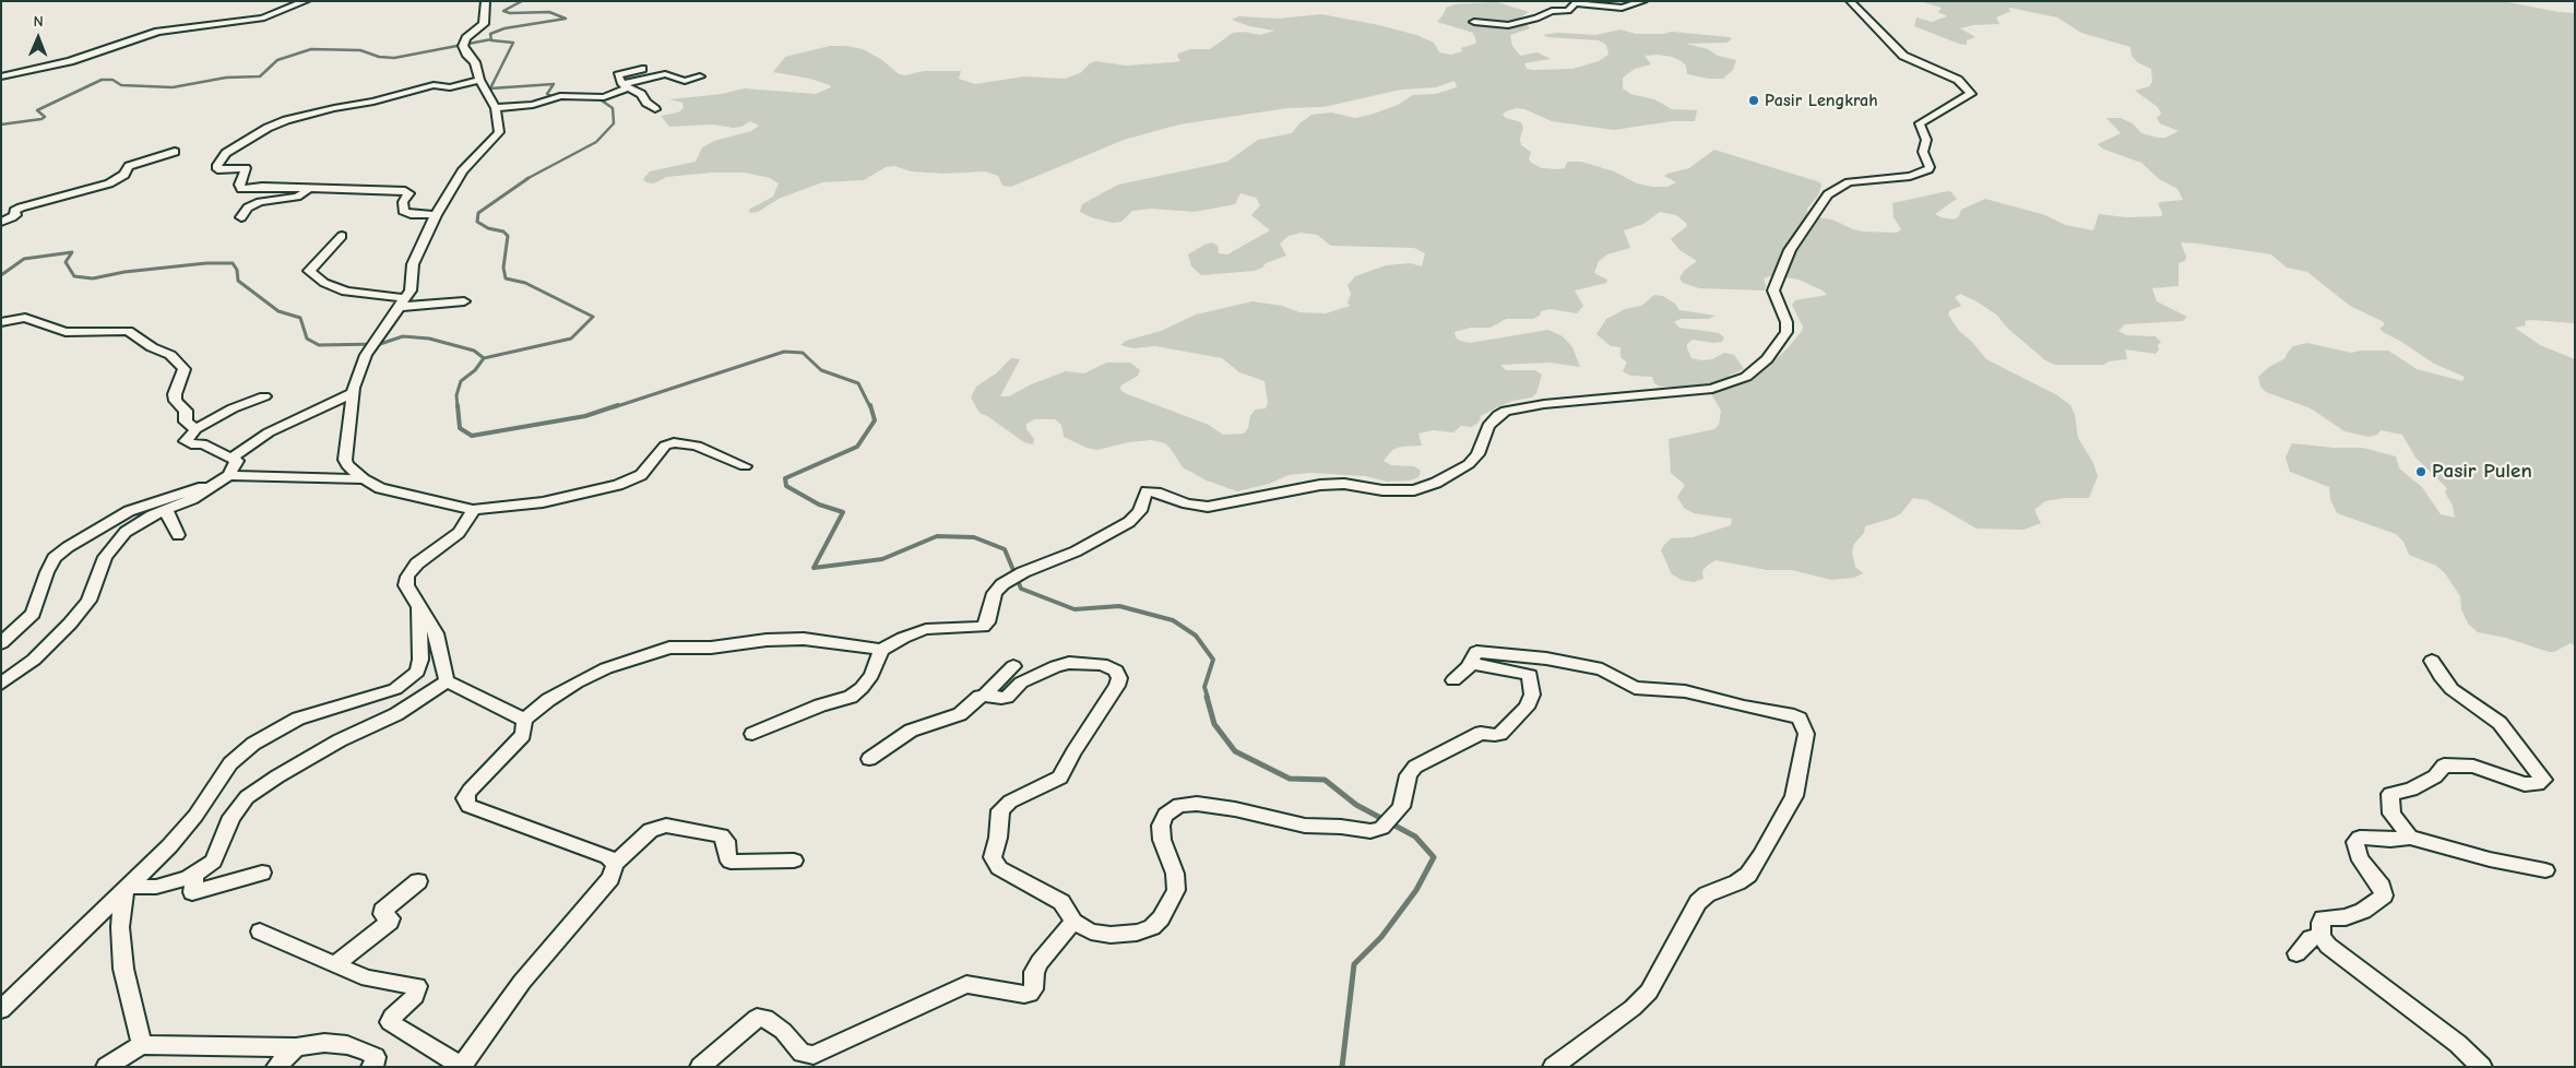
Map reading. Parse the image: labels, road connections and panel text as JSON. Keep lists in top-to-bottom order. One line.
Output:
{"places":["Pasir Lengkrah","Pasir Pulen"],"north":"top"}
